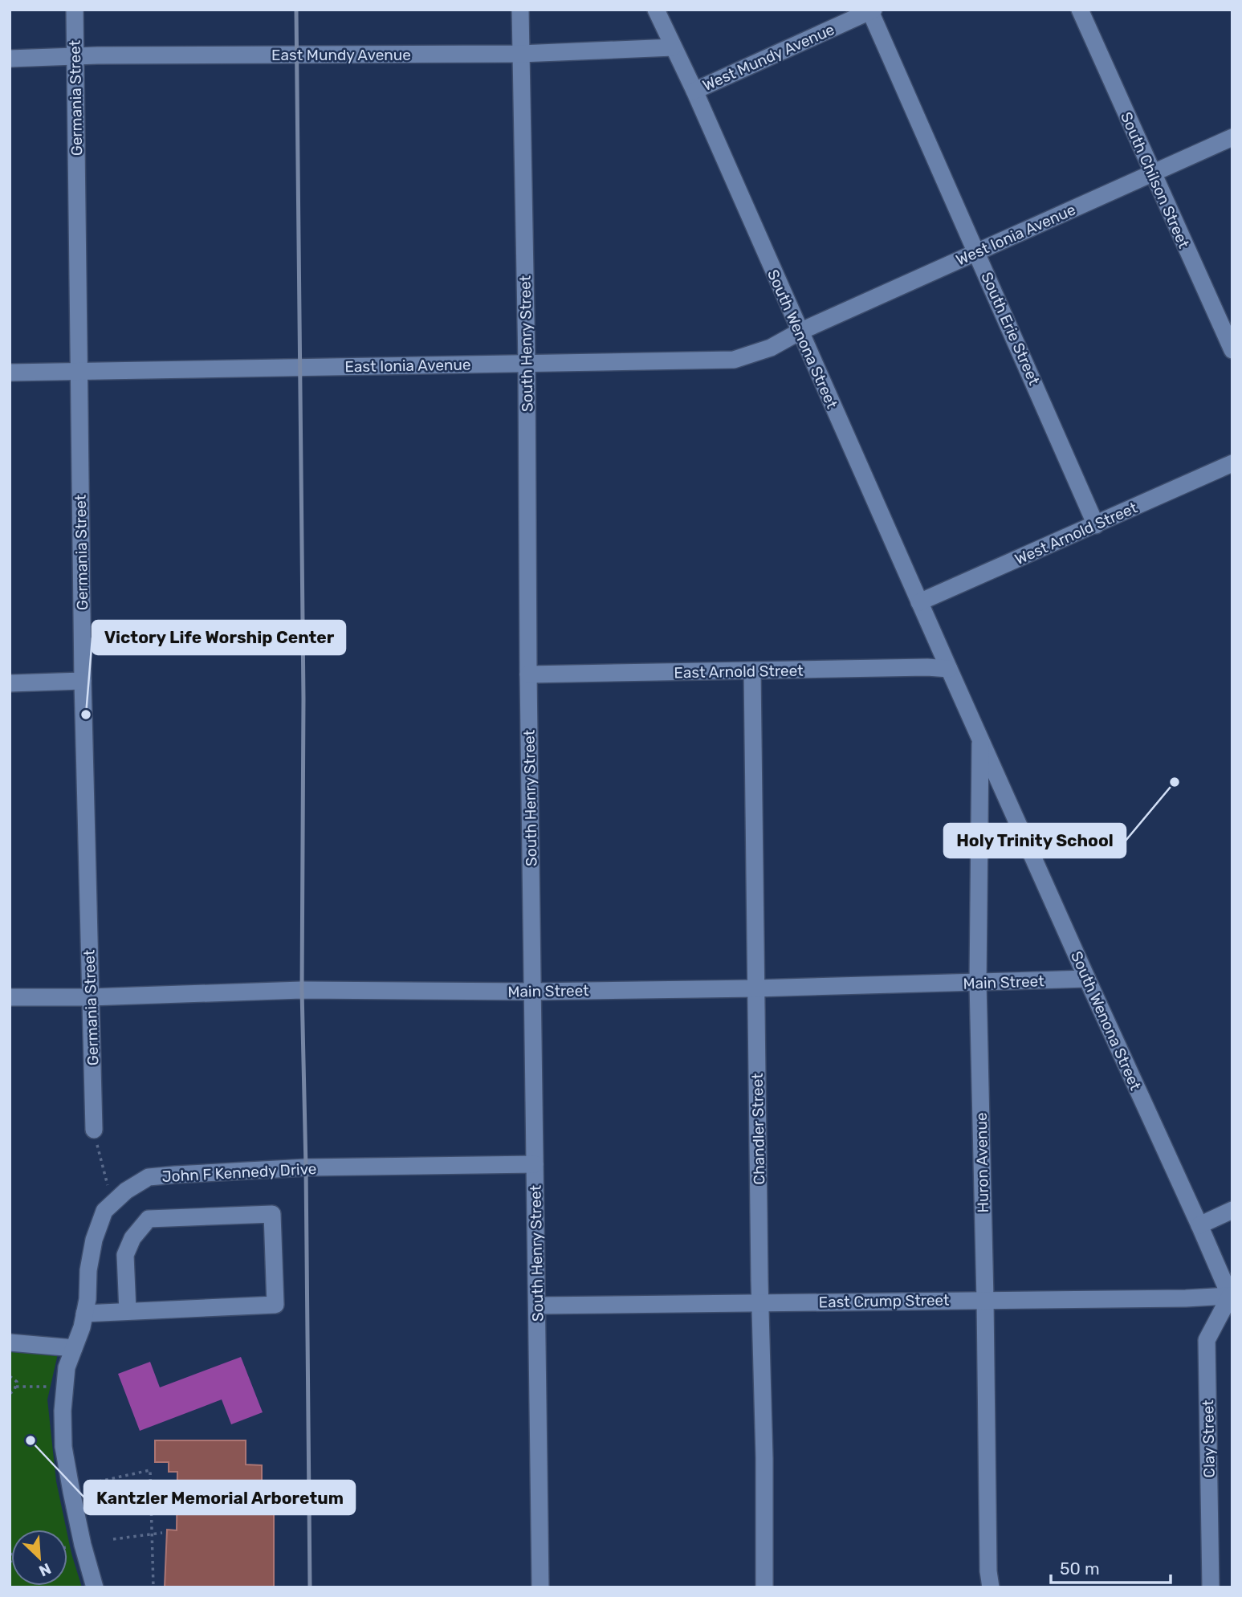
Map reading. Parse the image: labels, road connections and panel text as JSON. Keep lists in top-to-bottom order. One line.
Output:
{"streets":{"street":["East Mundy Avenue","West Mundy Avenue","Germania Street","South Chilson Street","West Ionia Avenue","South Erie Street","South Wenona Street","South Henry Street","East Ionia Avenue","West Arnold Street","East Arnold Street","Main Street","Chandler Street","Huron Avenue","John F Kennedy Drive","East Crump Street","Clay Street"]},"crossings":[["East Mundy Avenue","Germania Street"],["East Mundy Avenue","South Wenona Street"],["East Mundy Avenue","South Henry Street"],["West Mundy Avenue","South Erie Street"],["West Mundy Avenue","South Wenona Street"],["Germania Street","East Ionia Avenue"],["Germania Street","Main Street"],["South Chilson Street","West Ionia Avenue"],["West Ionia Avenue","South Erie Street"],["West Ionia Avenue","South Wenona Street"],["West Ionia Avenue","East Ionia Avenue"],["South Erie Street","West Arnold Street"],["South Wenona Street","East Ionia Avenue"],["South Wenona Street","West Arnold Street"],["South Wenona Street","East Arnold Street"],["South Wenona Street","Main Street"],["South Wenona Street","Huron Avenue"],["South Wenona Street","East Crump Street"],["South Wenona Street","Clay Street"],["South Henry Street","East Ionia Avenue"],["South Henry Street","East Arnold Street"],["South Henry Street","Main Street"],["South Henry Street","John F Kennedy Drive"],["South Henry Street","East Crump Street"],["East Arnold Street","Chandler Street"],["Main Street","Chandler Street"],["Main Street","Huron Avenue"],["Chandler Street","East Crump Street"],["Huron Avenue","East Crump Street"],["East Crump Street","Clay Street"]],"places":["Victory Life Worship Center","Holy Trinity School","Kantzler Memorial Arboretum"],"scale_bar":"50 m","north":"bottom right"}
